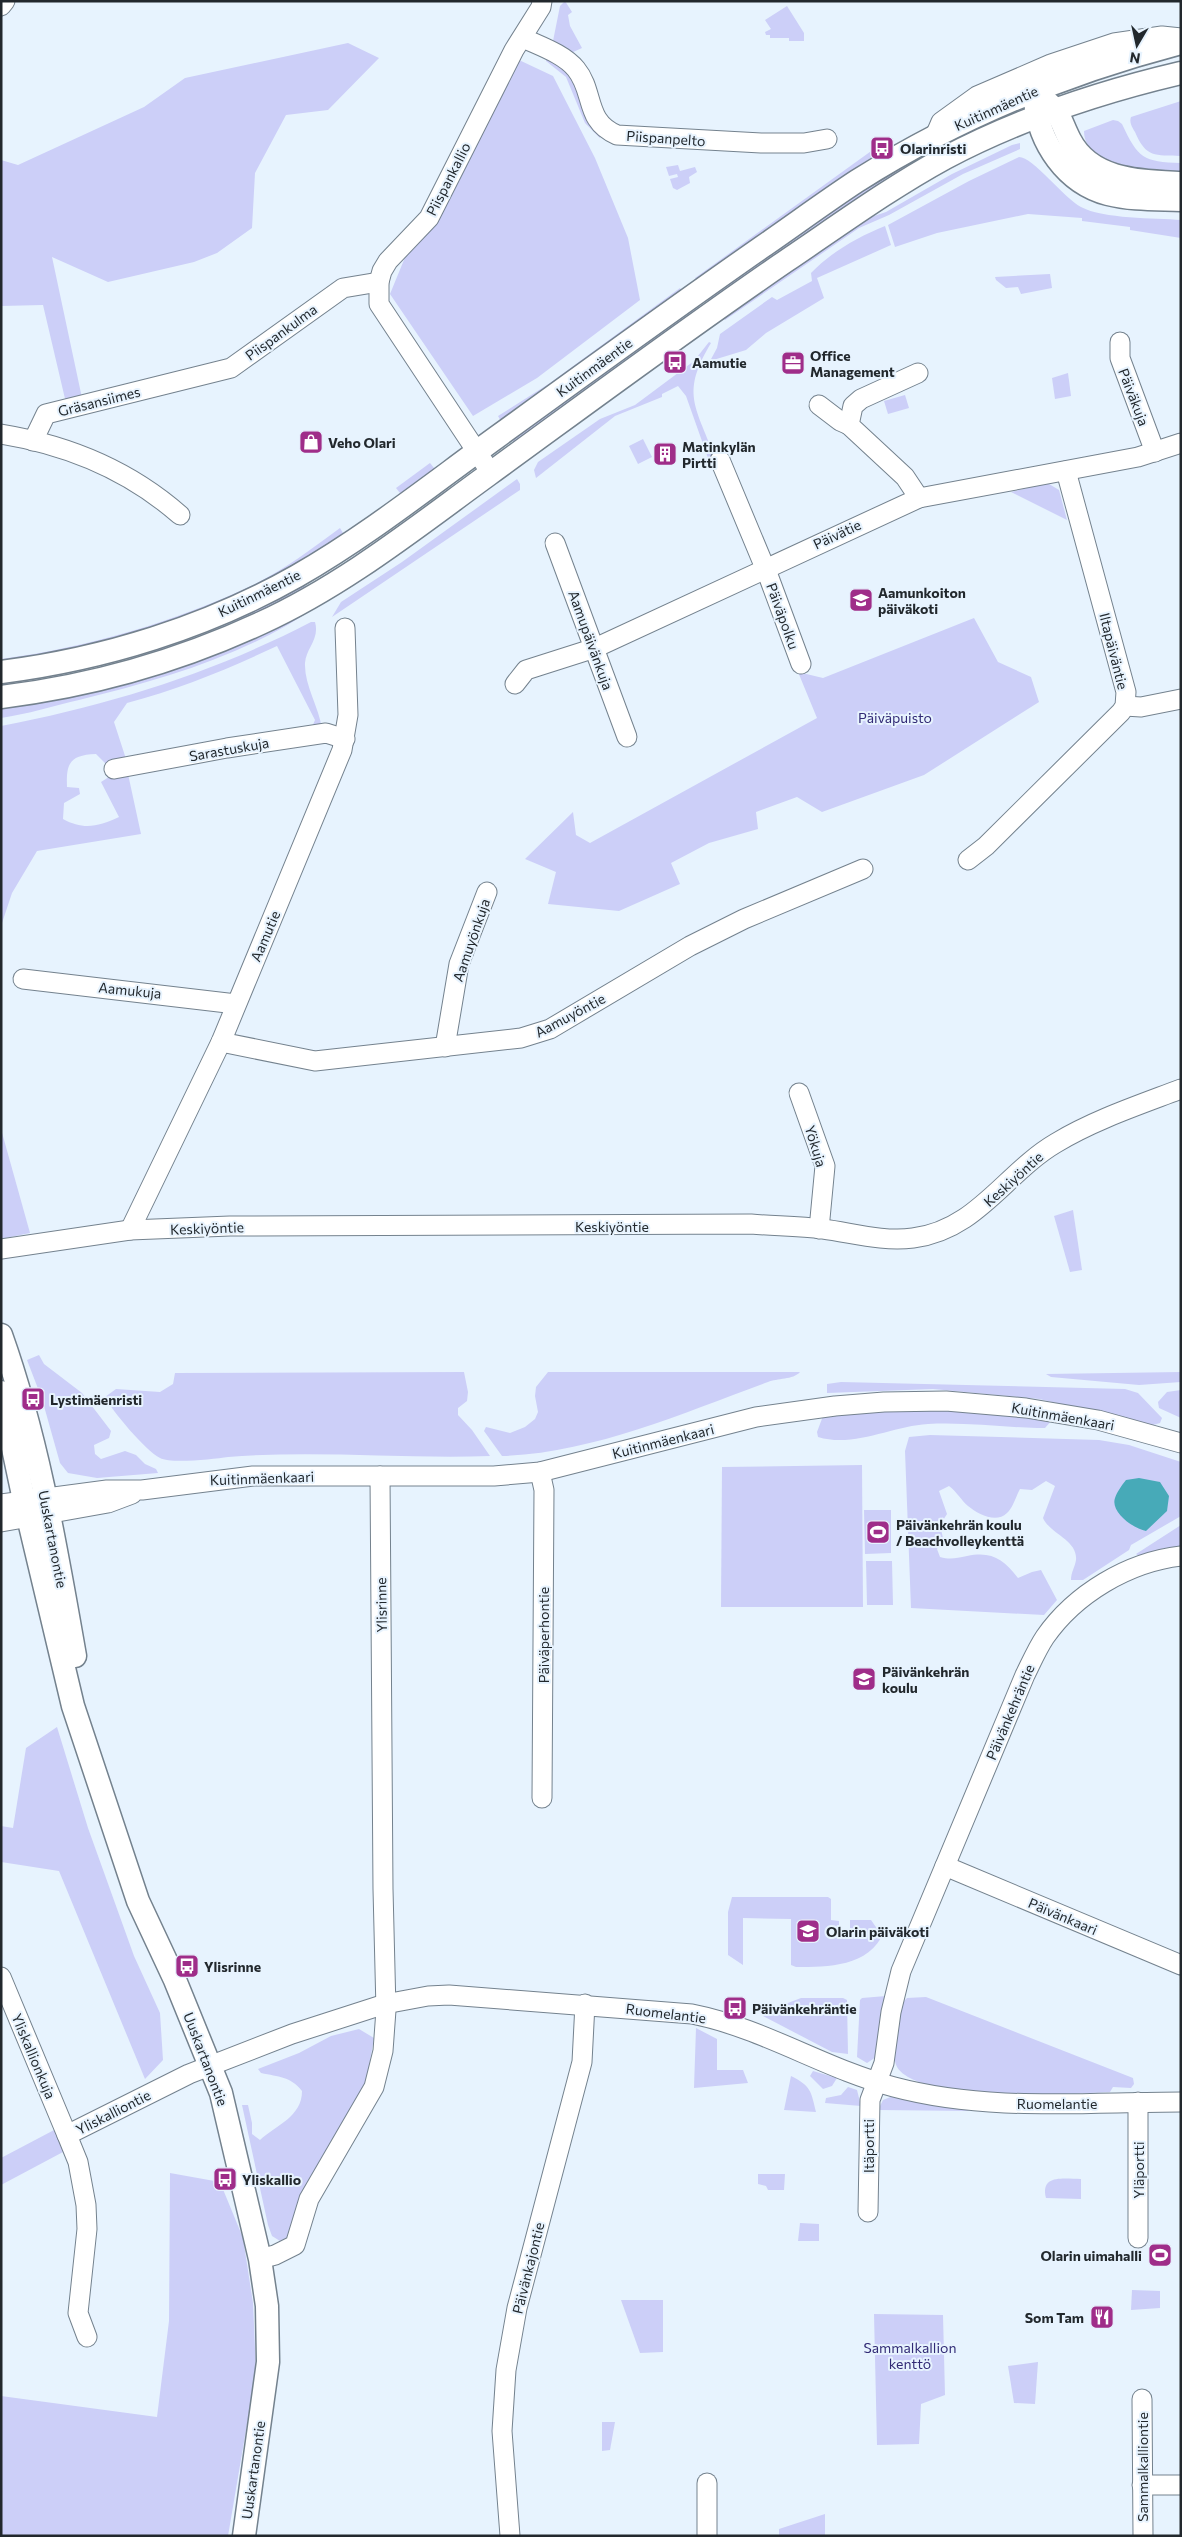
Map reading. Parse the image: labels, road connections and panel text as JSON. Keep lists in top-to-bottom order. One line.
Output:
{"streets":{"main road":["Kuitinmäentie","Uuskartanontie"],"street":["Piispanpelto","Piispankallio","Piispankulma","Päiväkuja","Gräsansiimes","Päivätie","Päiväpolku","Aamupäivänkuja","Iltapäiväntie","Sarastuskuja","Aamutie","Aamuyönkuja","Aamukuja","Aamuyöntie","Yökuja","Keskiyöntie","Kuitinmäenkaari","Ylisrinne","Päiväperhontie","Päivänkehräntie","Päivänkaari","Ruomelantie","Yliskallionkuja","Yliskalliontie","Itäportti","Yläportti","Päivänkajontie","Sammalkalliontie"]},"crossings":[["Kuitinmäentie","Piispankallio"],["Piispanpelto","Piispankallio"],["Piispankallio","Piispankulma"],["Piispankulma","Gräsansiimes"],["Päiväkuja","Päivätie"],["Päivätie","Päiväpolku"],["Päivätie","Aamupäivänkuja"],["Päivätie","Iltapäiväntie"],["Sarastuskuja","Aamutie"],["Aamutie","Aamukuja"],["Aamutie","Aamuyöntie"],["Aamutie","Keskiyöntie"],["Aamuyönkuja","Aamuyöntie"],["Yökuja","Keskiyöntie"],["Kuitinmäenkaari","Uuskartanontie"],["Kuitinmäenkaari","Ylisrinne"],["Kuitinmäenkaari","Päiväperhontie"],["Uuskartanontie","Ylisrinne"],["Uuskartanontie","Ruomelantie"],["Uuskartanontie","Yliskalliontie"],["Ylisrinne","Ruomelantie"],["Päivänkehräntie","Päivänkaari"],["Päivänkehräntie","Ruomelantie"],["Päivänkehräntie","Itäportti"],["Ruomelantie","Yliskalliontie"],["Ruomelantie","Itäportti"],["Ruomelantie","Yläportti"],["Ruomelantie","Päivänkajontie"],["Yliskallionkuja","Yliskalliontie"]],"parks":["Päiväpuisto","Sammalkallion kenttö"],"places":{"bus stop":["Olarinristi","Aamutie","Lystimäenristi","Ylisrinne","Päivänkehräntie","Yliskallio"],"office":["Office Management"],"shop":["Veho Olari"],"building":["Matinkylän Pirtti"],"school or university":["Aamunkoiton päiväkoti","Päivänkehrän koulu","Olarin päiväkoti"],"sports":["Päivänkehrän koulu / Beachvolleykenttä","Olarin uimahalli"],"restaurant":["Som Tam"]},"north":"bottom"}
